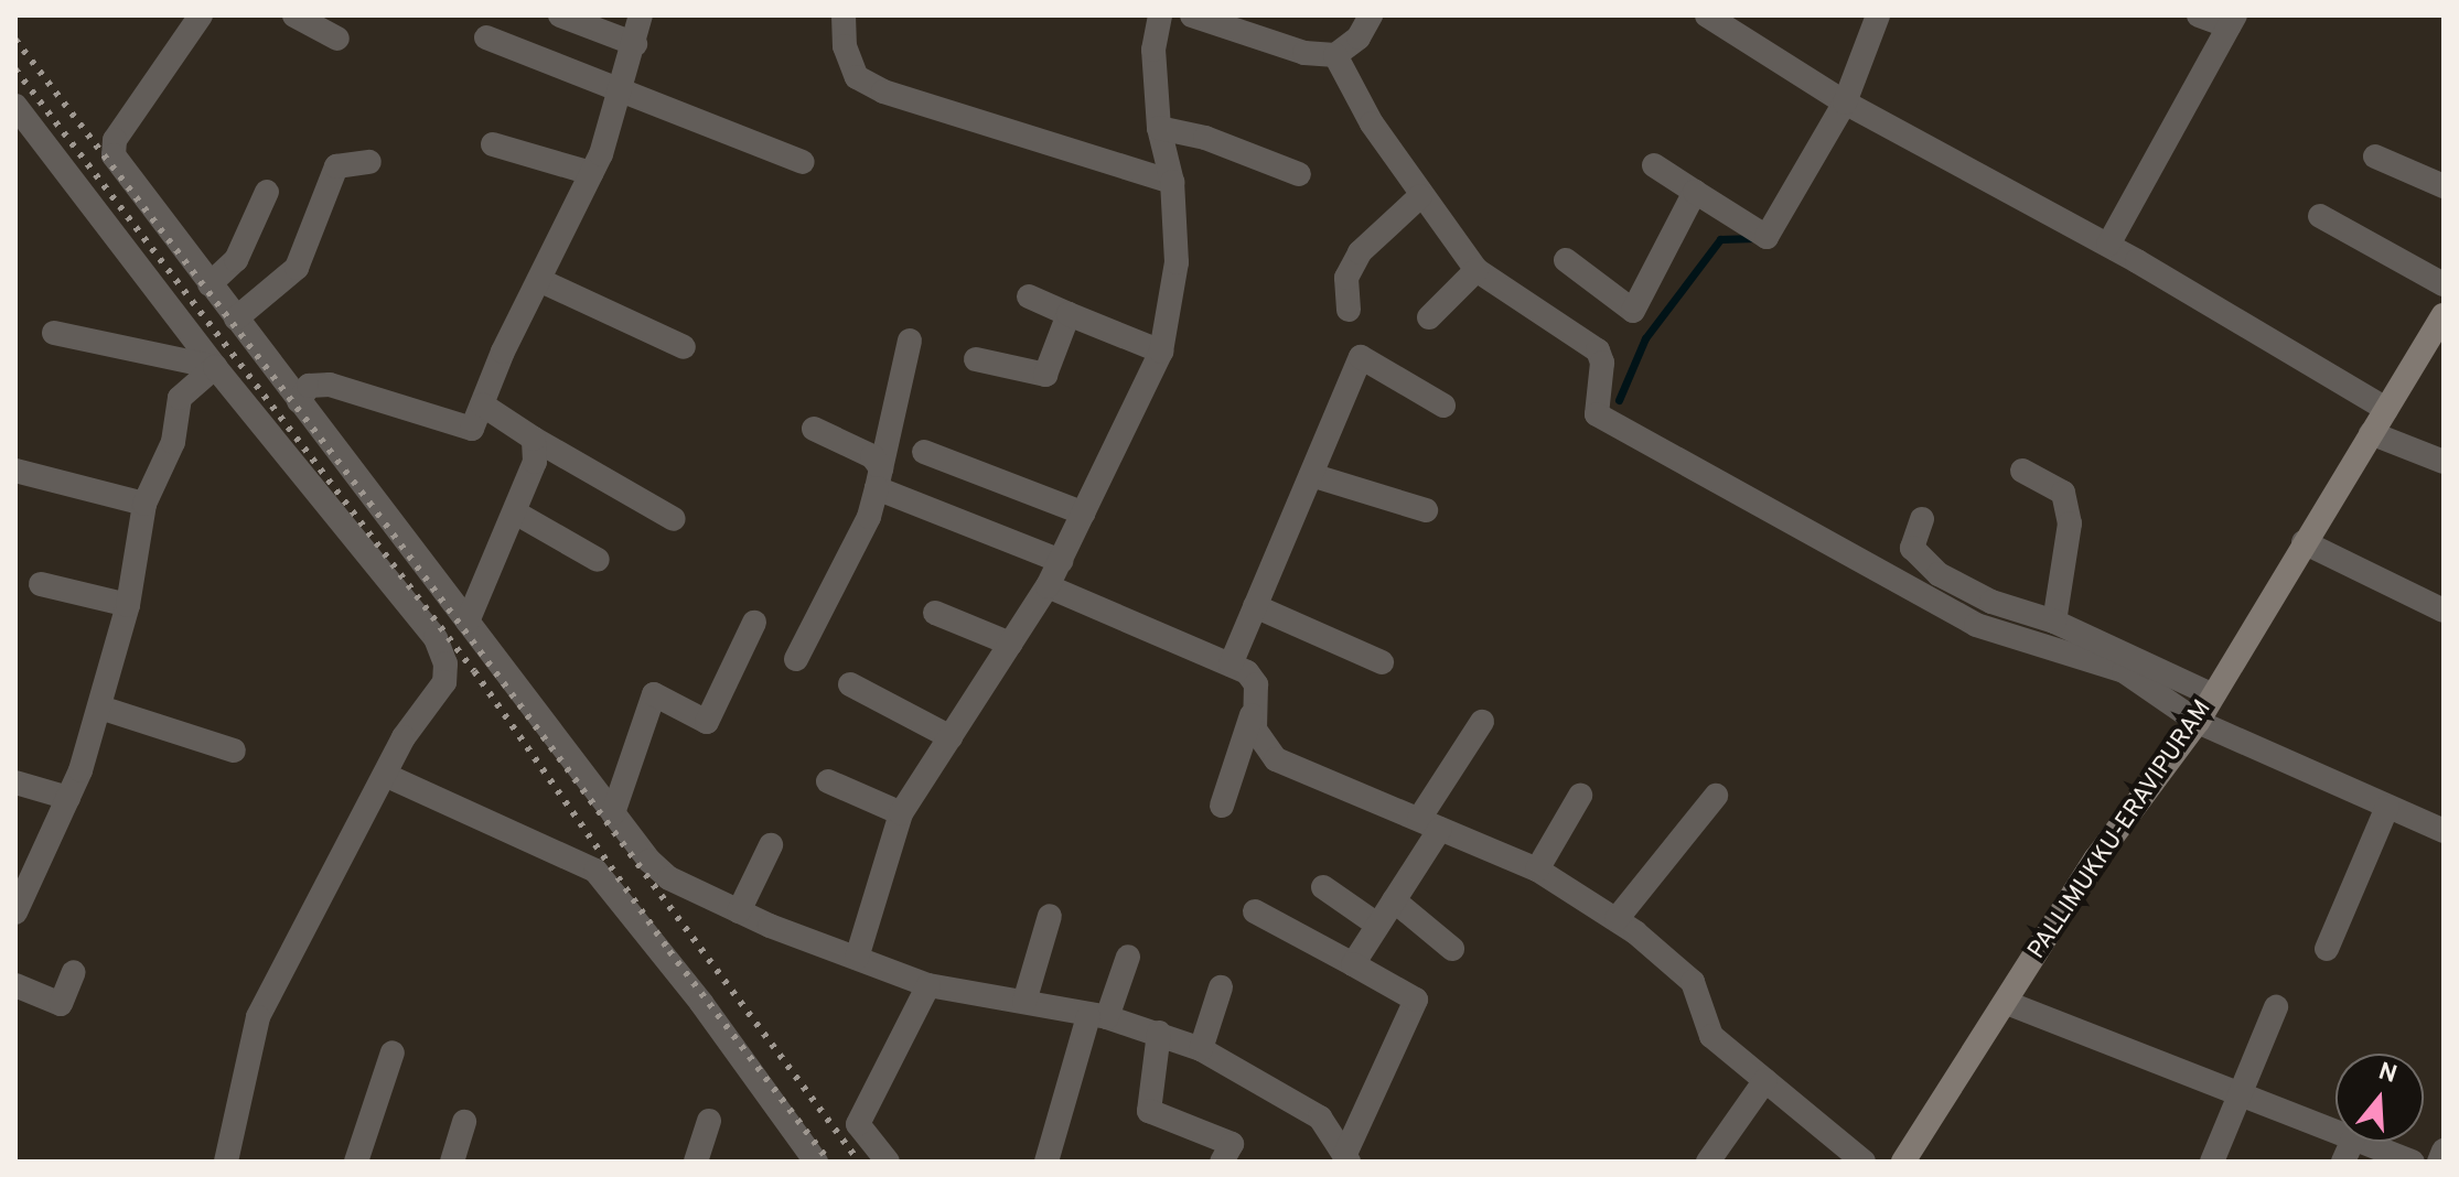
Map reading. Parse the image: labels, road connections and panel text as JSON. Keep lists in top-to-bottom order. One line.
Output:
{"streets":{"main road":["PALLIMUKKU-ERAVIPURAM"]},"north":"top"}
